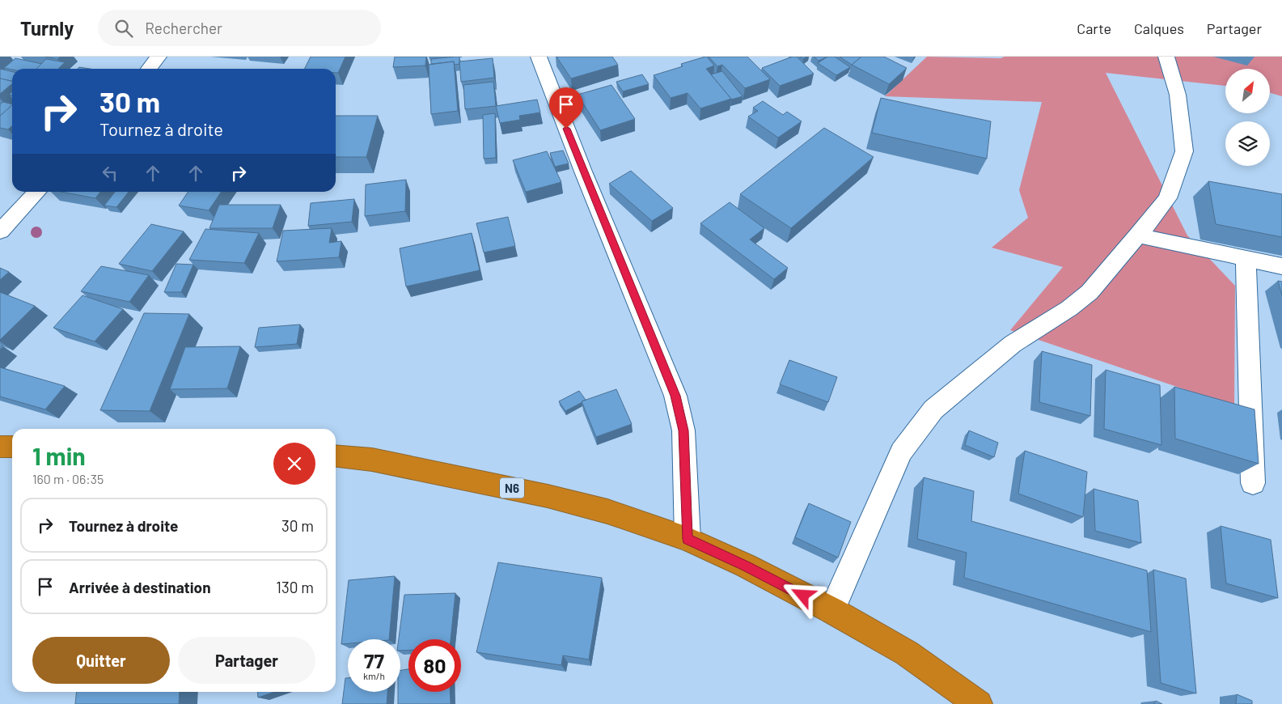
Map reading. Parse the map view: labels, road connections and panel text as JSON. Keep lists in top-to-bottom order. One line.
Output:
{"streets":{"highway":["N6"]},"north":"top right","page":{"header":"Turnly","search":"Rechercher","nav":["Carte","Calques","Partager"],"turn":["30 m","Tournez à droite"],"heading":["1 min","160 m · 06:35"],"list":[{"name":"Tournez à droite","value":"30 m"},{"name":"Arrivée à destination","value":"130 m"}],"buttons":["Quitter","Partager"],"speed":"77 km/h","limit":"80"}}
